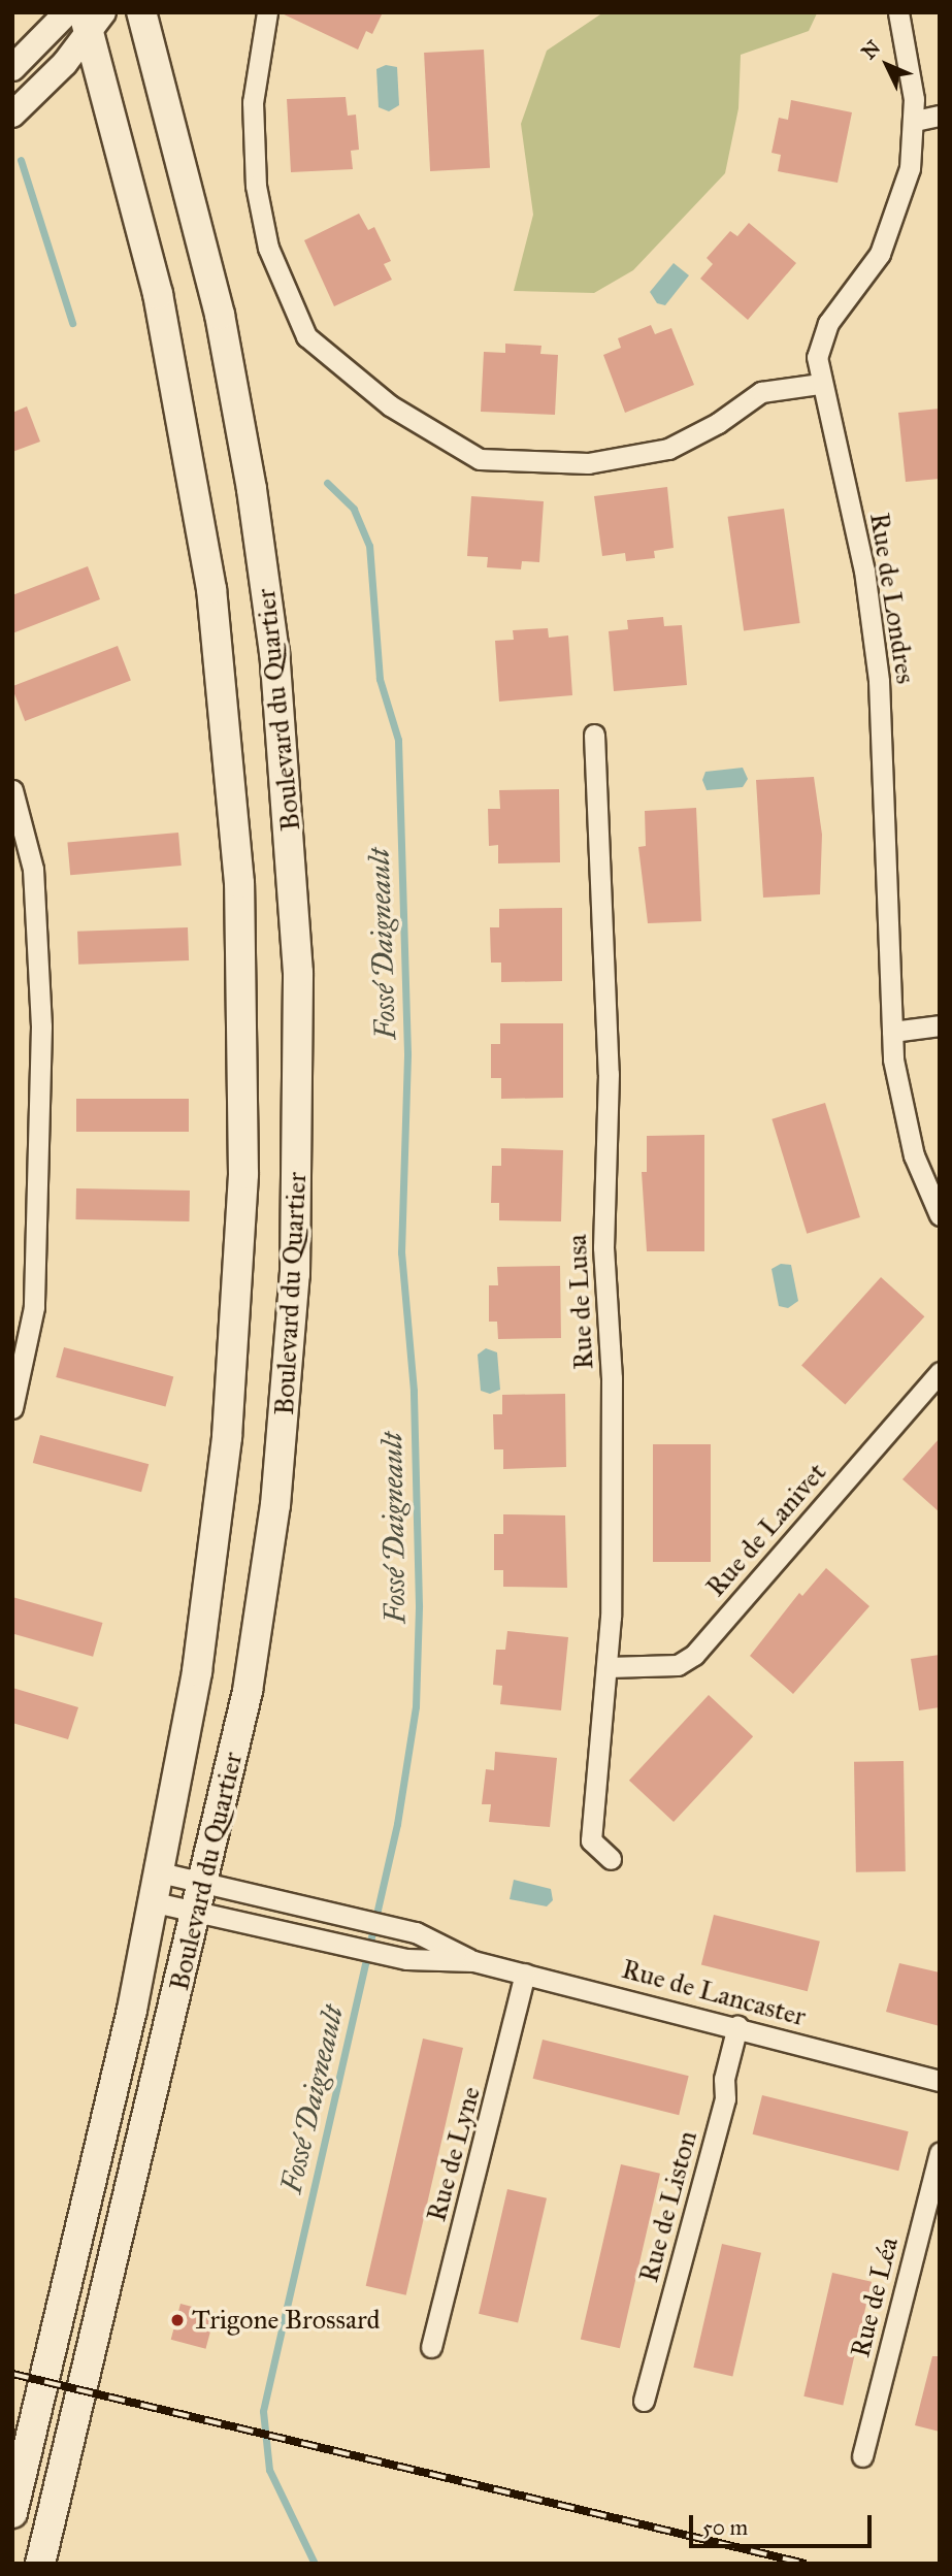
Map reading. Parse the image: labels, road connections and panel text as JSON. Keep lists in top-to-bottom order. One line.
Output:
{"streets":{"main road":["Boulevard du Quartier"],"street":["Rue de Londres","Rue de Lusa","Rue de Lanivet","Rue de Lancaster","Rue de Lyne","Rue de Liston","Rue de Léa"]},"crossings":[["Boulevard du Quartier","Rue de Lancaster"],["Rue de Lusa","Rue de Lanivet"],["Rue de Lancaster","Rue de Lyne"],["Rue de Lancaster","Rue de Liston"]],"water":["Fossé Daigneault"],"places":["Trigone Brossard"],"scale_bar":"50 m","north":"top left"}
